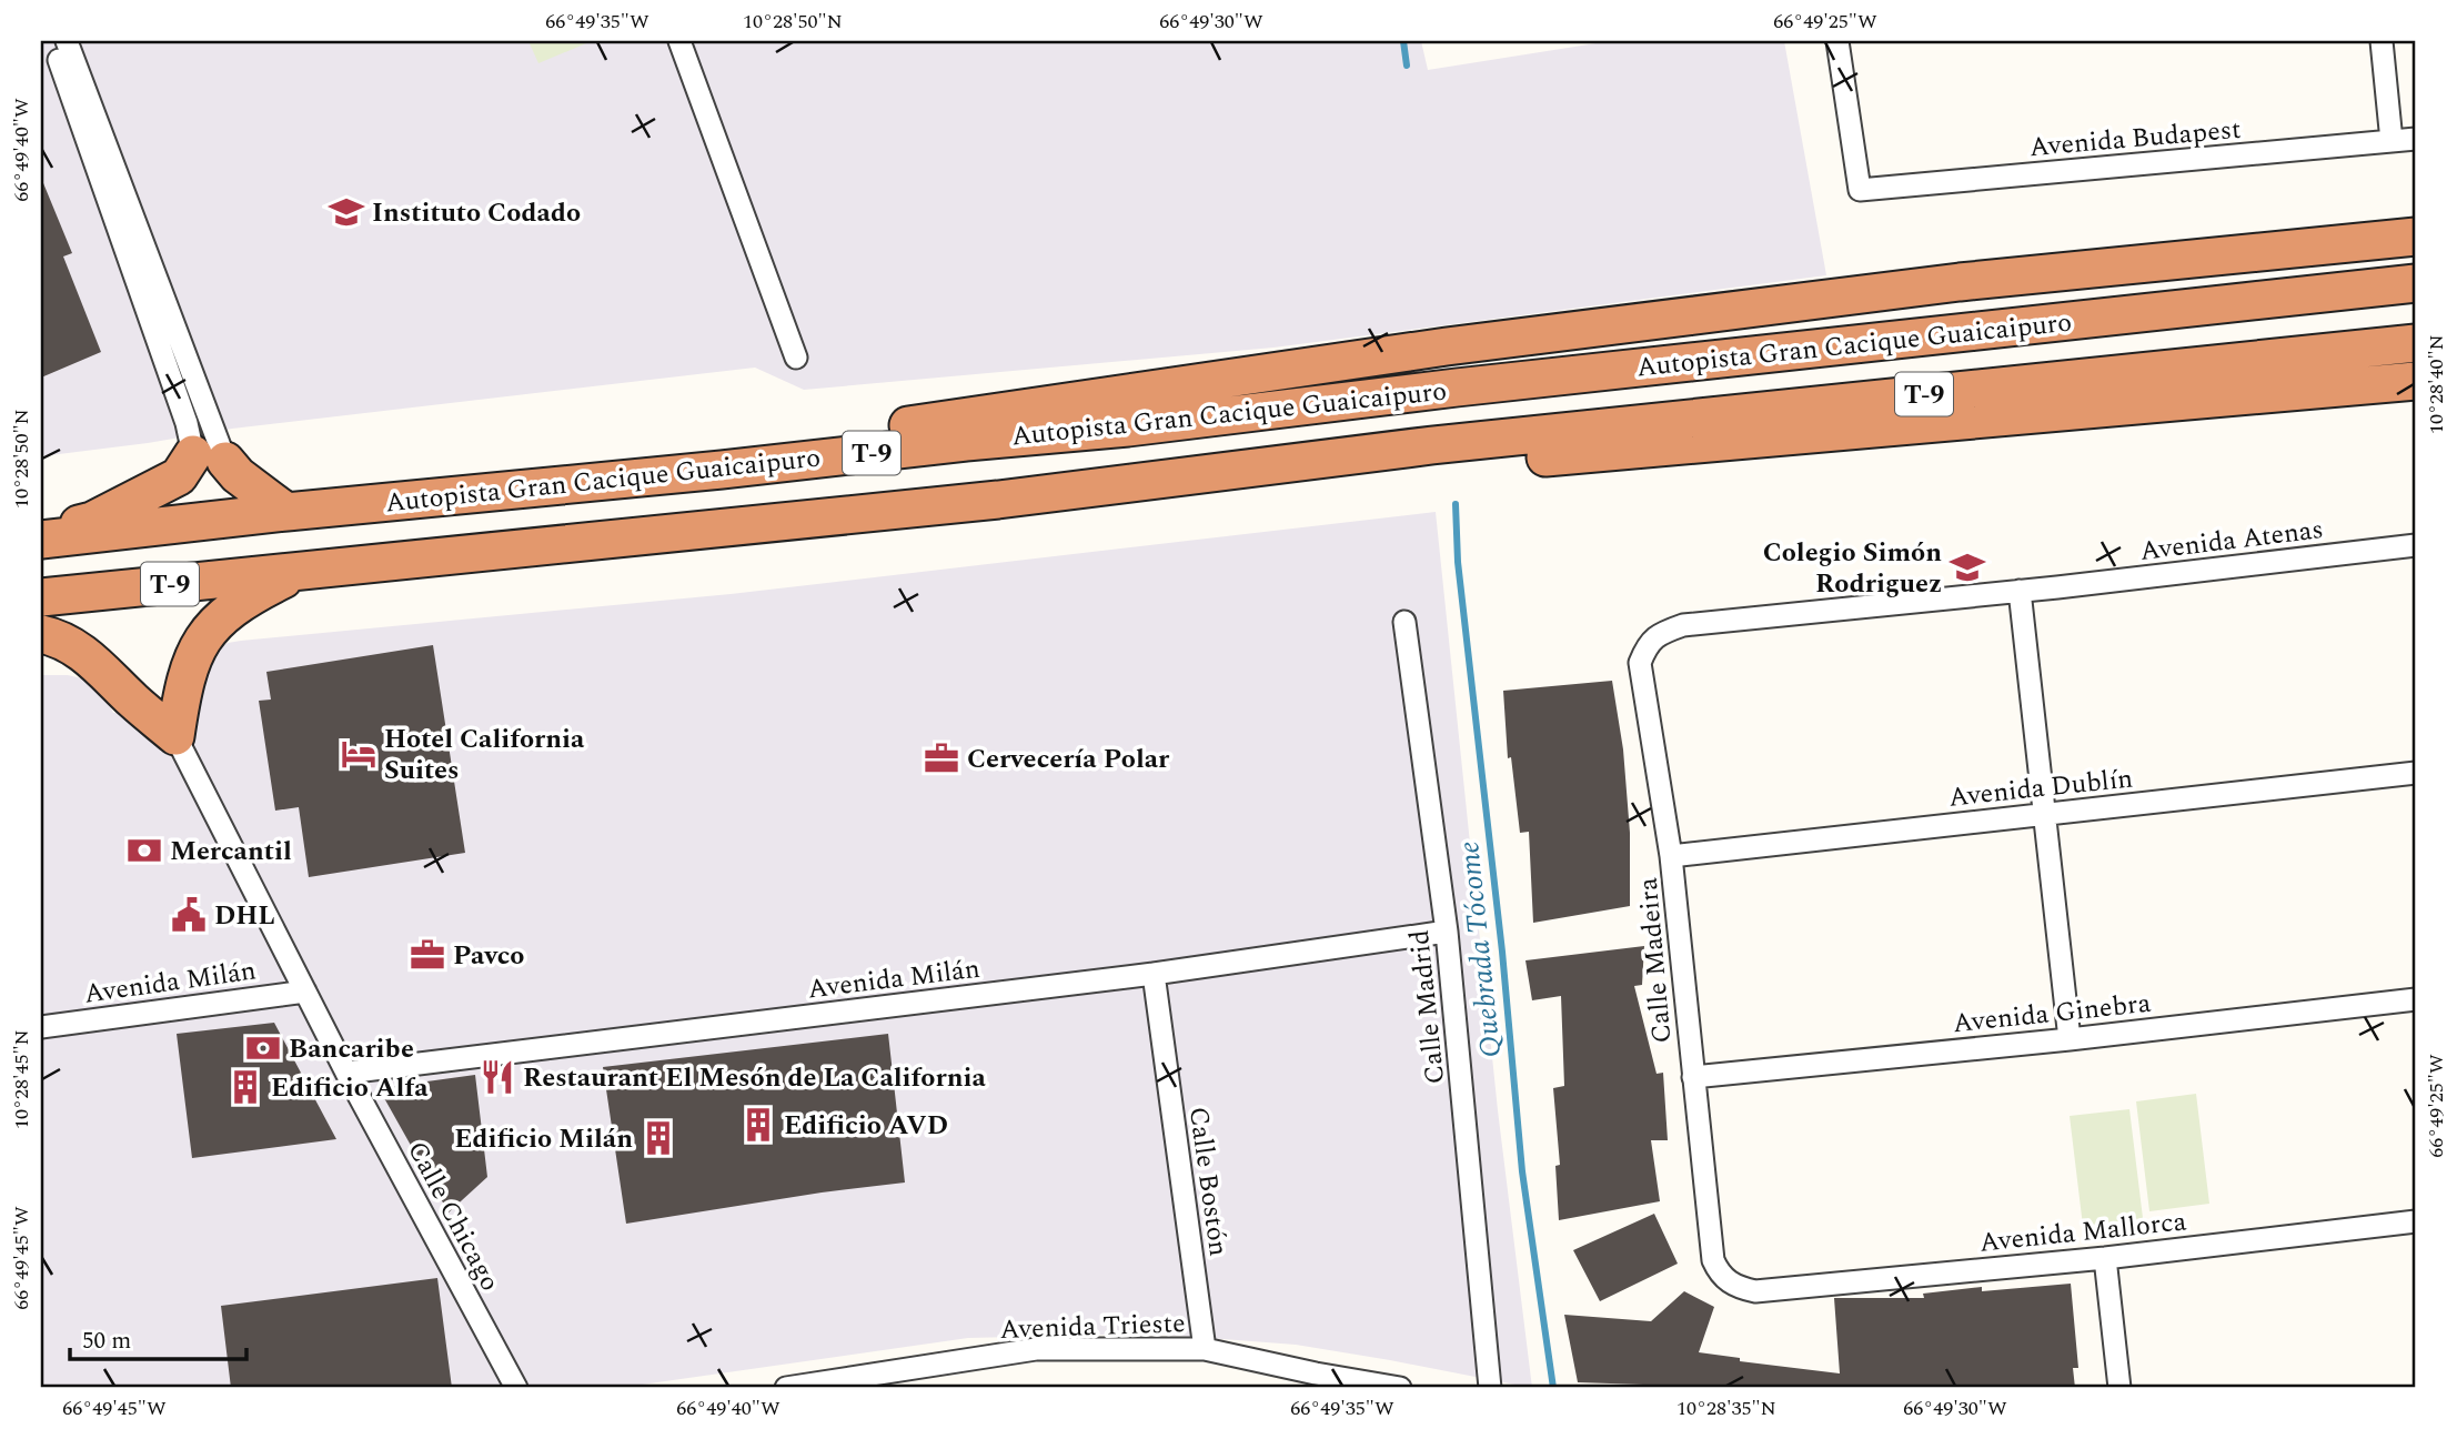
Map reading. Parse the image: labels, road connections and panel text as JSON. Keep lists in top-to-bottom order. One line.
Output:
{"streets":{"highway":["Autopista Gran Cacique Guaicaipuro","T-9"],"street":["Avenida Budapest","Avenida Atenas","Avenida Dublín","Calle Madeira","Avenida Milán","Calle Madrid","Avenida Ginebra","Calle Bostón","Calle Chicago","Avenida Mallorca","Avenida Trieste"]},"crossings":[["Avenida Atenas","Calle Madeira"],["Avenida Dublín","Calle Madeira"],["Calle Madeira","Avenida Ginebra"],["Calle Madeira","Avenida Mallorca"],["Avenida Milán","Calle Madrid"],["Avenida Milán","Calle Bostón"],["Avenida Milán","Calle Chicago"],["Calle Bostón","Avenida Trieste"]],"water":["Quebrada Tócome"],"places":{"school or university":["Instituto Codado","Colegio Simón Rodriguez"],"hotel":["Hotel California Suites"],"office":["Cervecería Polar","Pavco"],"bank":["Mercantil","Bancaribe"],"public building":["DHL"],"restaurant":["Restaurant El Mesón de La California"],"building":["Edificio Alfa","Edificio AVD","Edificio Milán"]},"scale_bar":"50 m","coordinates":["66°49'35\"W","10°28'50\"N","66°49'30\"W","66°49'25\"W","66°49'40\"W","10°28'40\"N","10°28'45\"N","66°49'45\"W","10°28'35\"N"]}
